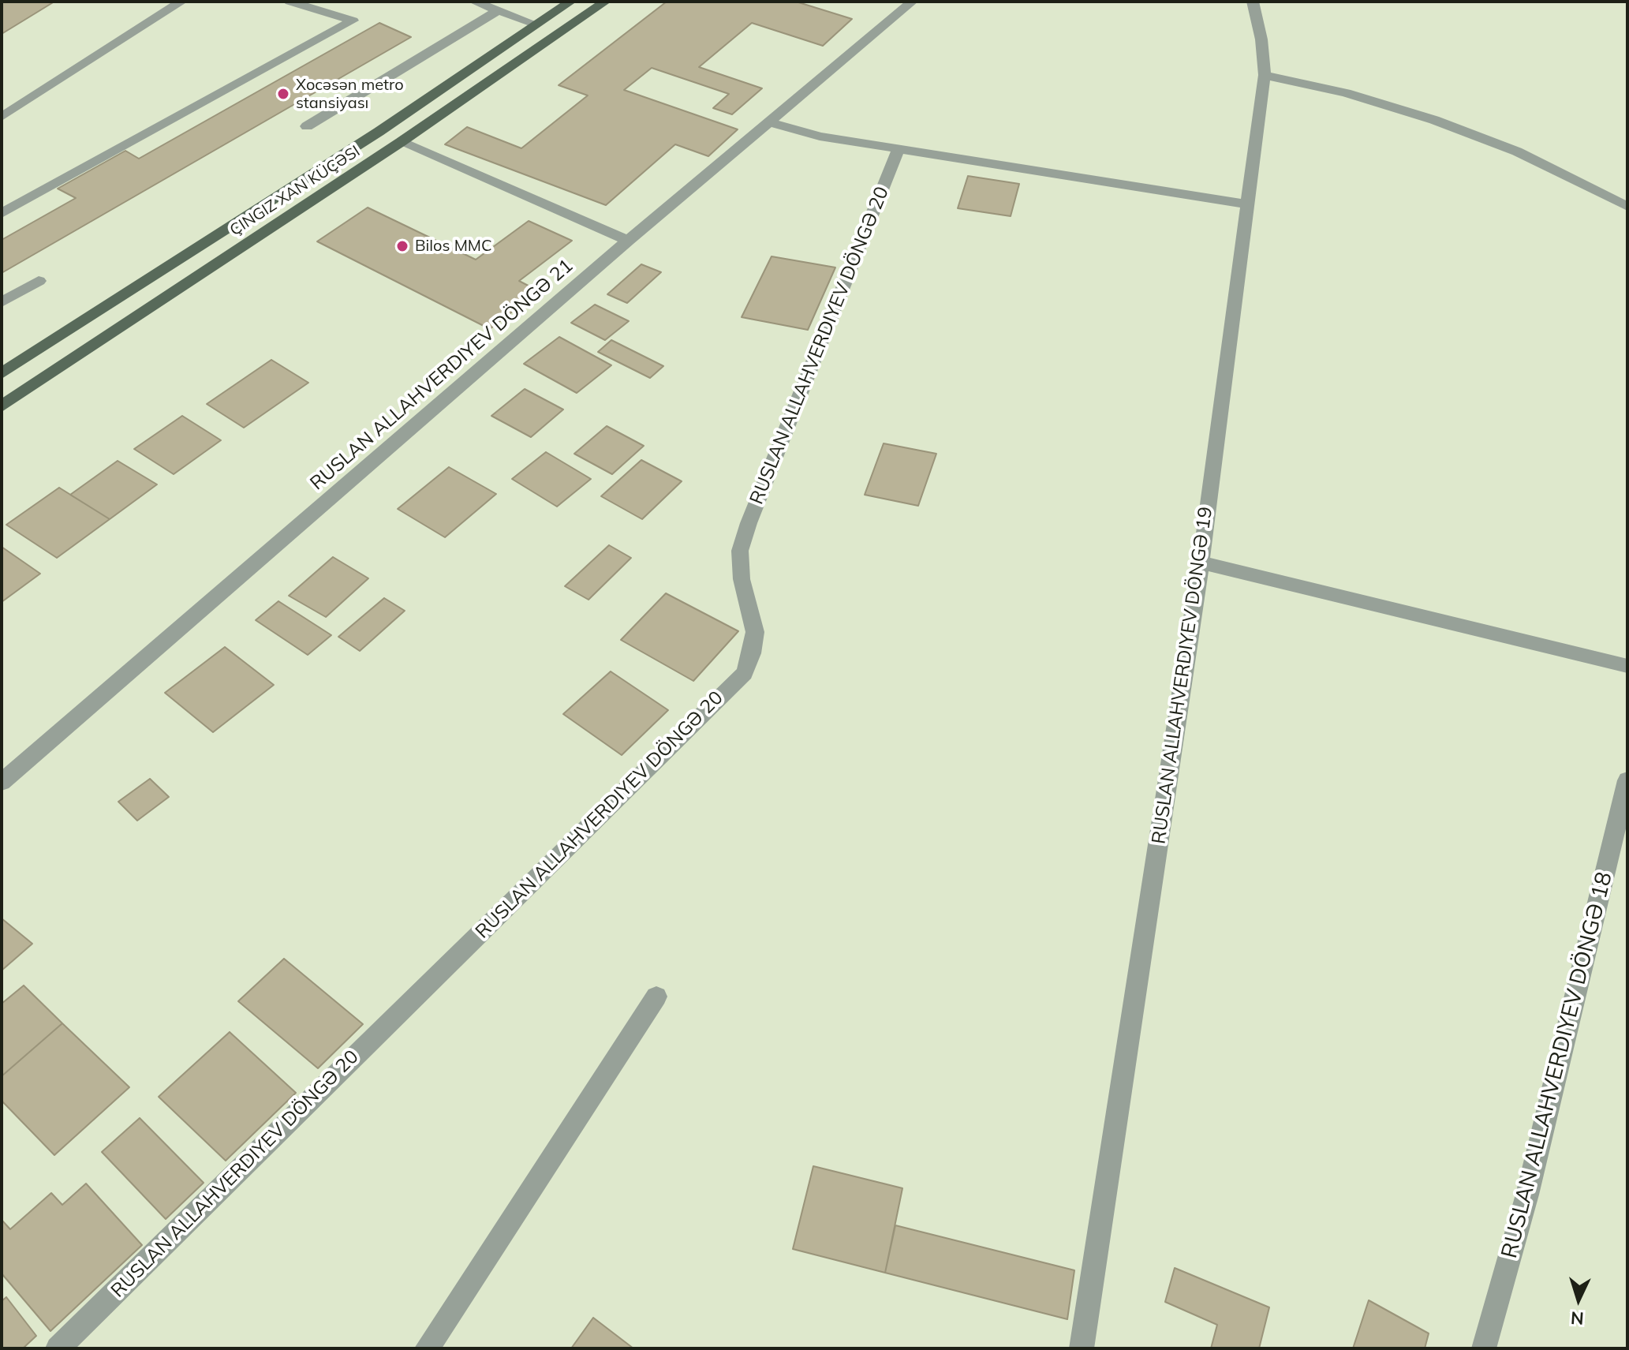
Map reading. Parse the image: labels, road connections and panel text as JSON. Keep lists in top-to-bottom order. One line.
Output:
{"streets":{"main road":["ÇINGIZ XAN KÜÇƏSI"],"street":["RUSLAN ALLAHVERDIYEV DÖNGƏ 20","RUSLAN ALLAHVERDIYEV DÖNGƏ 21","RUSLAN ALLAHVERDIYEV DÖNGƏ 19","RUSLAN ALLAHVERDIYEV DÖNGƏ 18"]},"places":["Xocəsən metro stansiyası","Bilos MMC"],"north":"bottom"}
